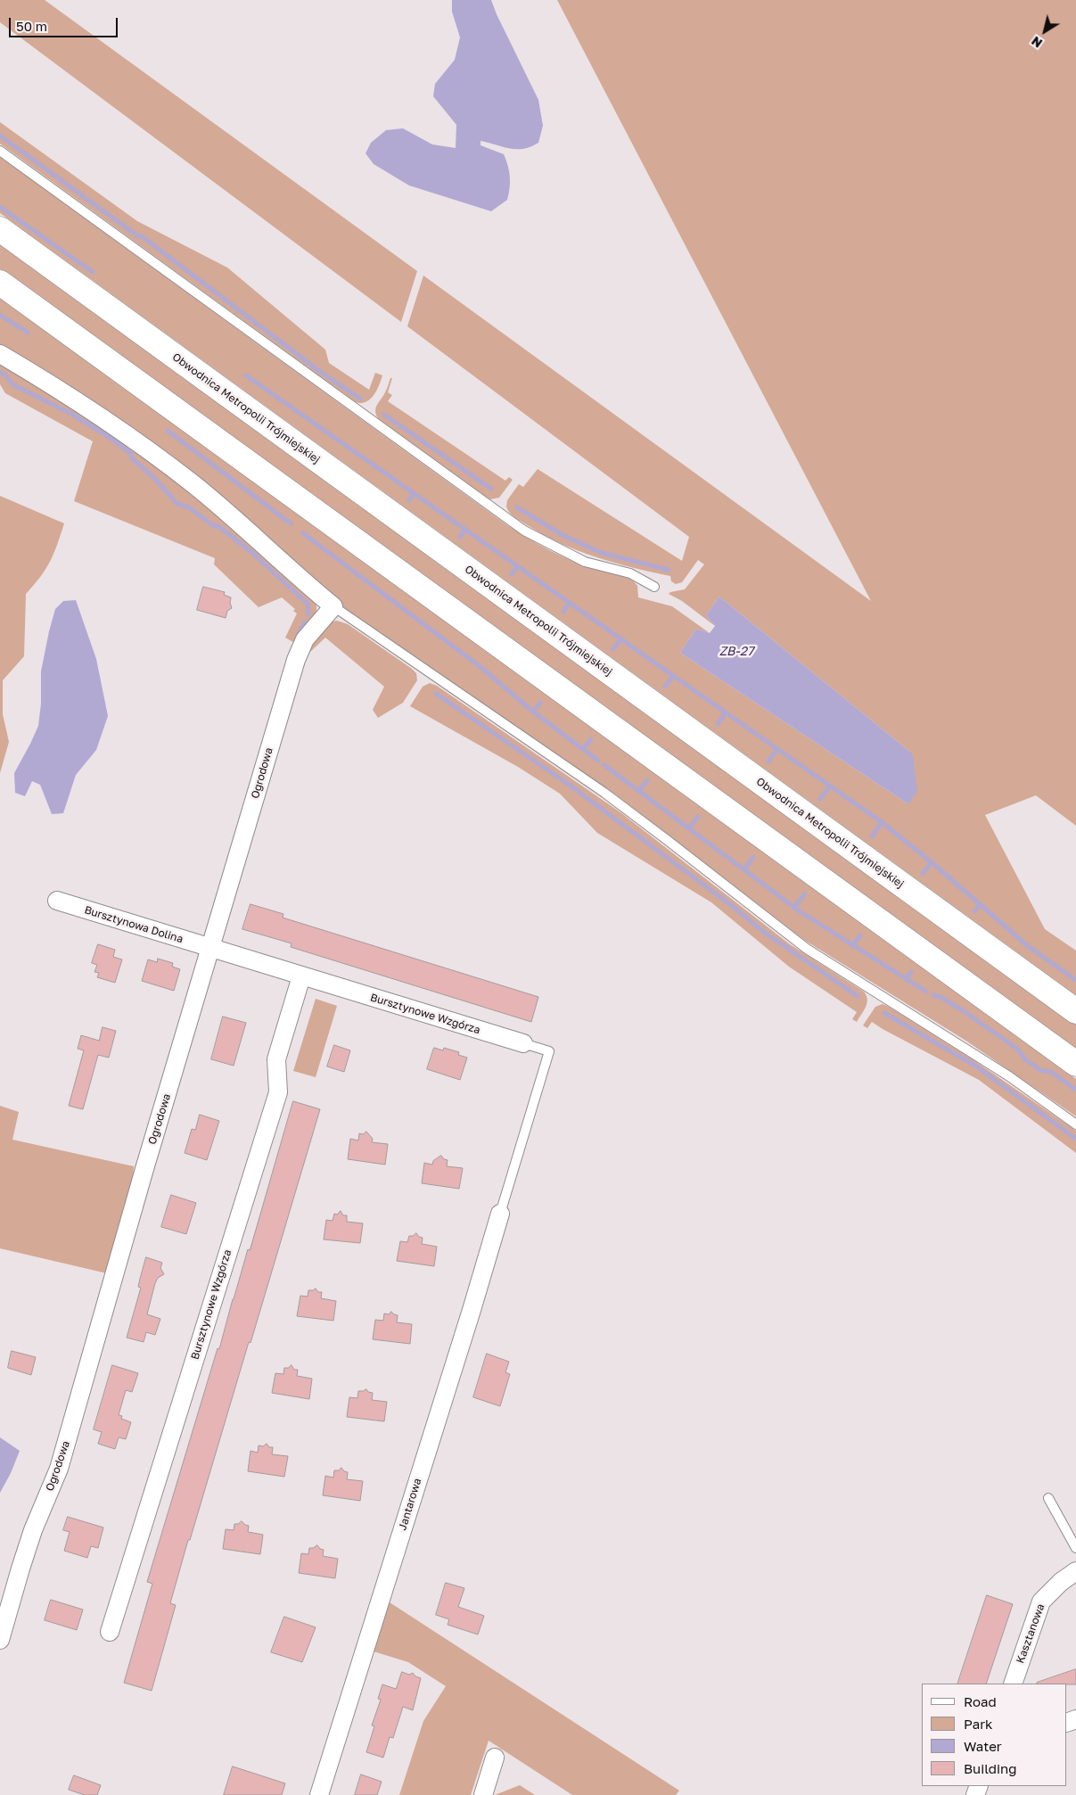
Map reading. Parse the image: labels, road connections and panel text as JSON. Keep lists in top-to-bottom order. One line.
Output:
{"streets":{"highway":["Obwodnica Metropolii Trójmiejskiej"],"street":["Ogrodowa","Bursztynowa Dolina","Bursztynowe Wzgórza","Jantarowa","Kasztanowa"]},"crossings":[["Ogrodowa","Bursztynowa Dolina"],["Ogrodowa","Bursztynowe Wzgórza"],["Bursztynowa Dolina","Bursztynowe Wzgórza"]],"water":["ZB-27"],"legend":["Road","Park","Water","Building"],"scale_bar":"50 m","north":"bottom left"}
